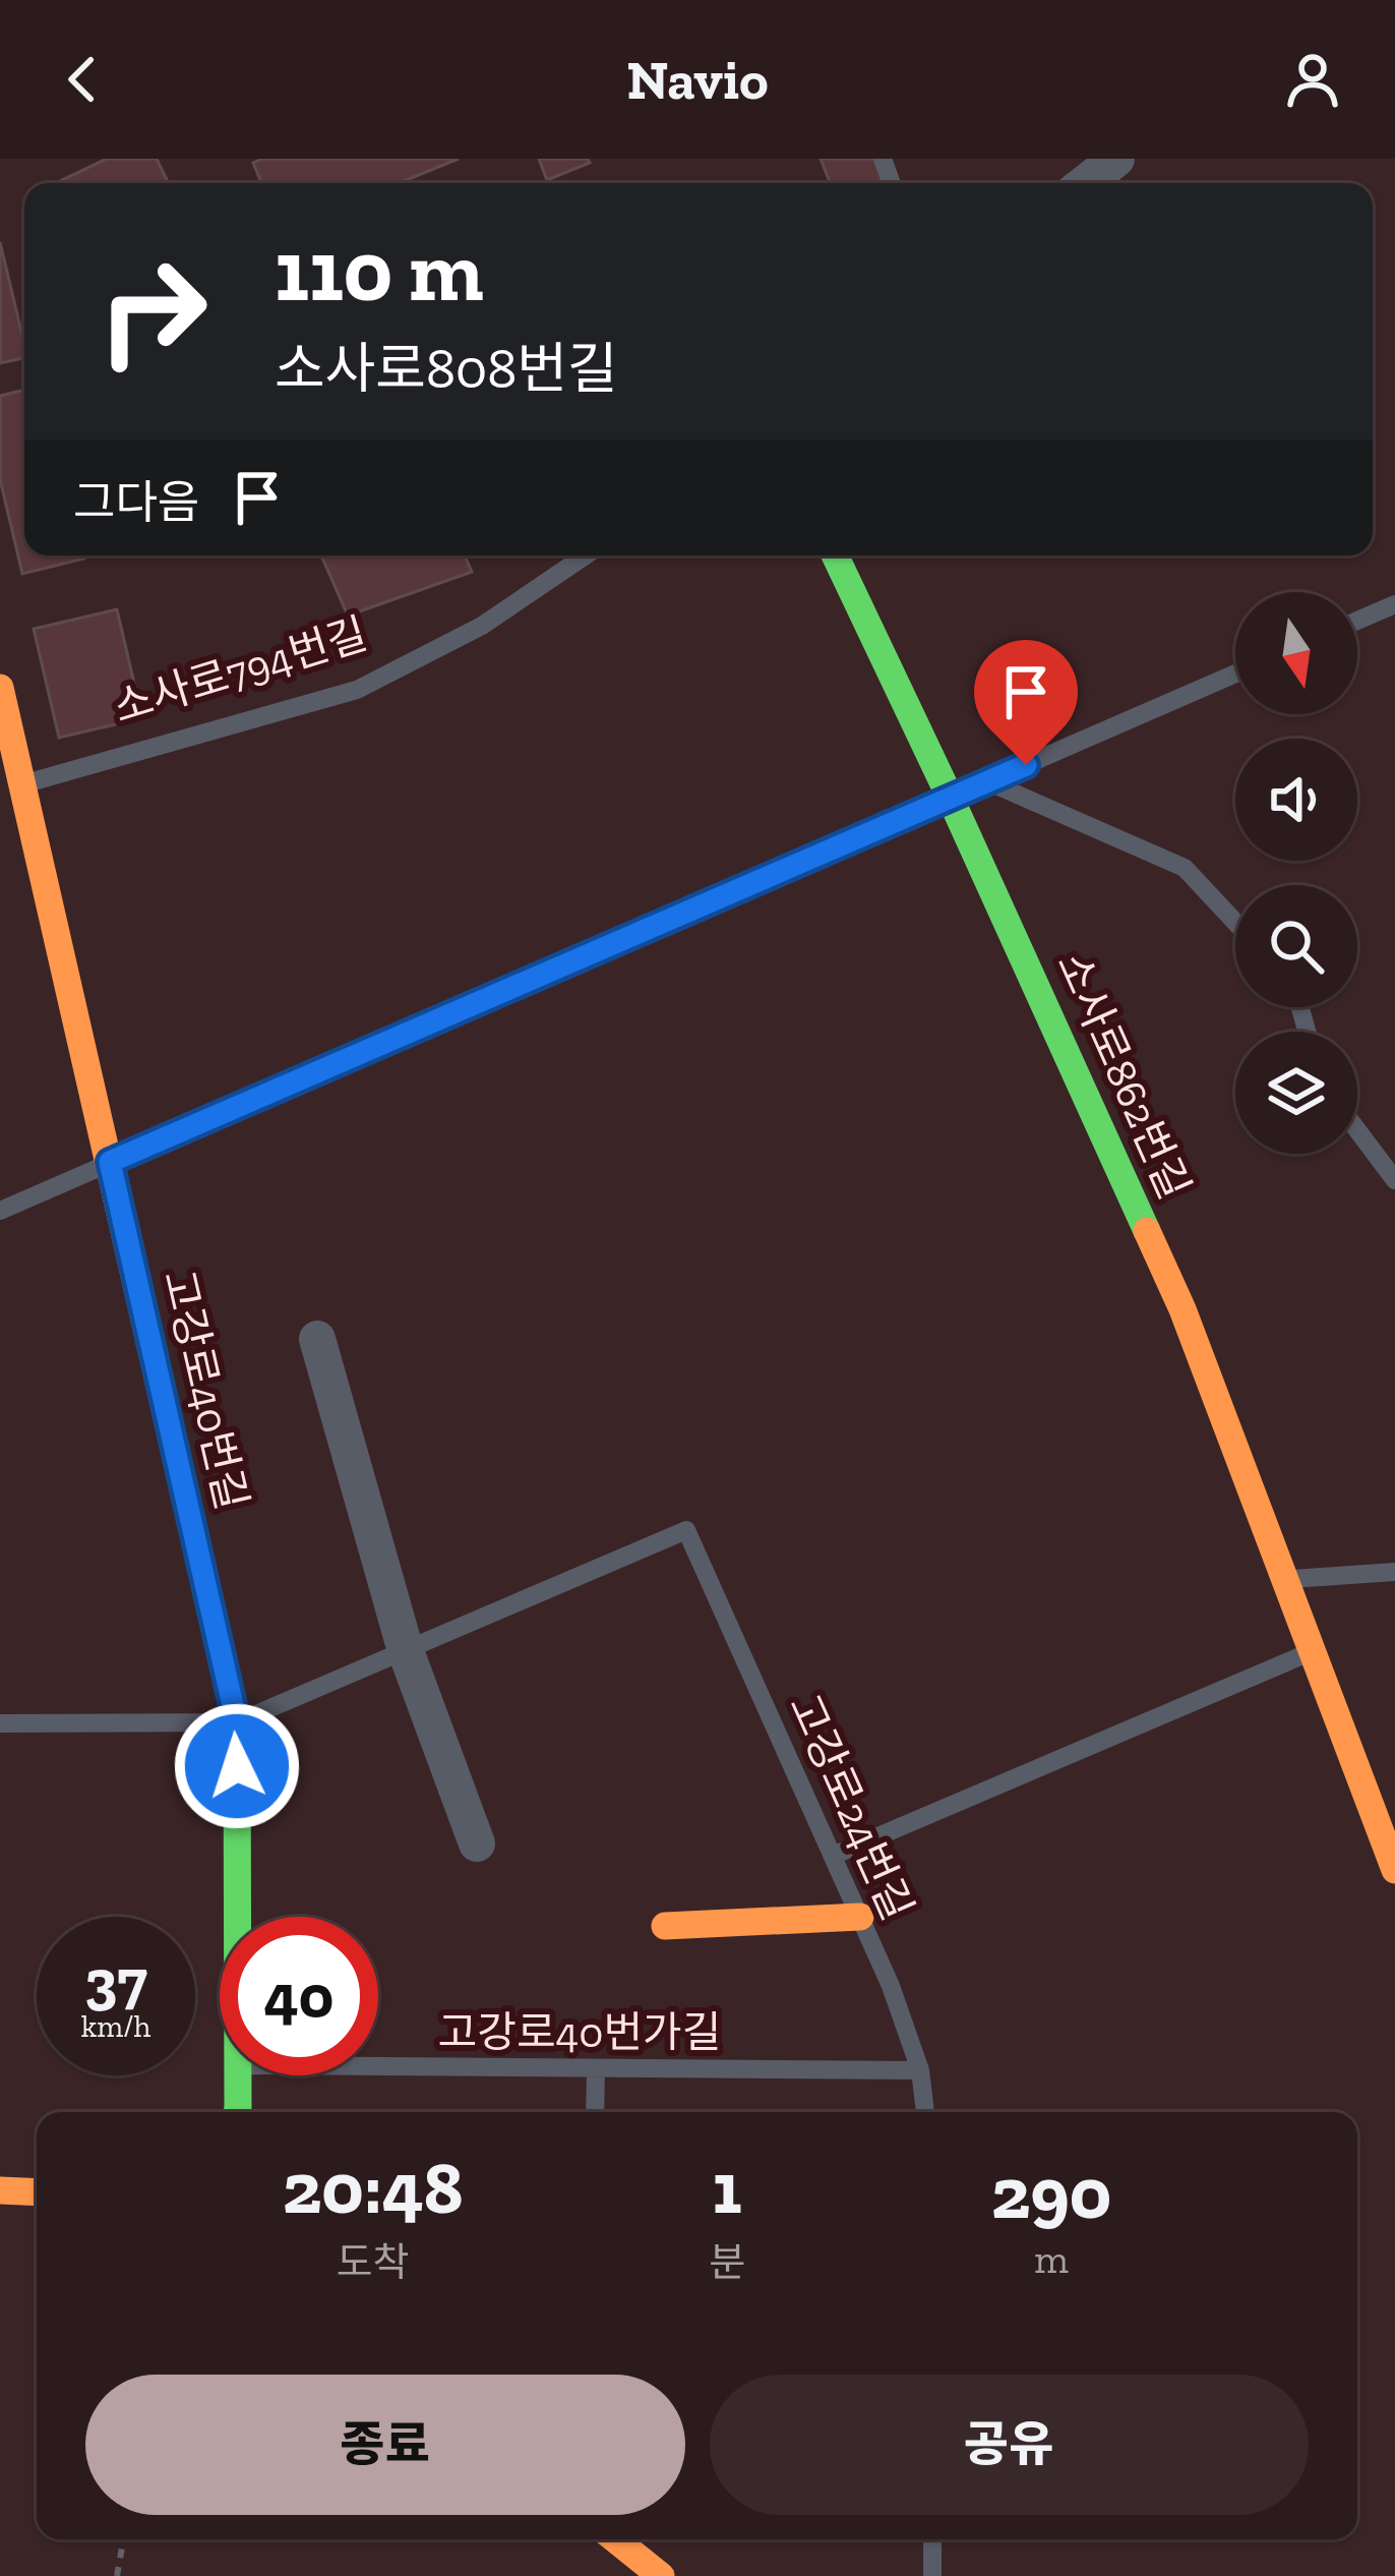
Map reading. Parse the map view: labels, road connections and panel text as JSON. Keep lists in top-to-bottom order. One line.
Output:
{"streets":{"street":["소사로862번길","고강로40번길"],"lane":["소사로794번길","고강로24번길","고강로40번가길"]},"crossings":[["소사로794번길","고강로40번길"],["고강로24번길","고강로40번가길"]],"north":"bottom","page":{"header":"Navio","turn":["110 m","소사로808번길"],"then":"그다음","speed":"37 km/h","limit":"40","eta":["20:48","도착","1","분","290","m"],"buttons":["종료","공유"]}}
